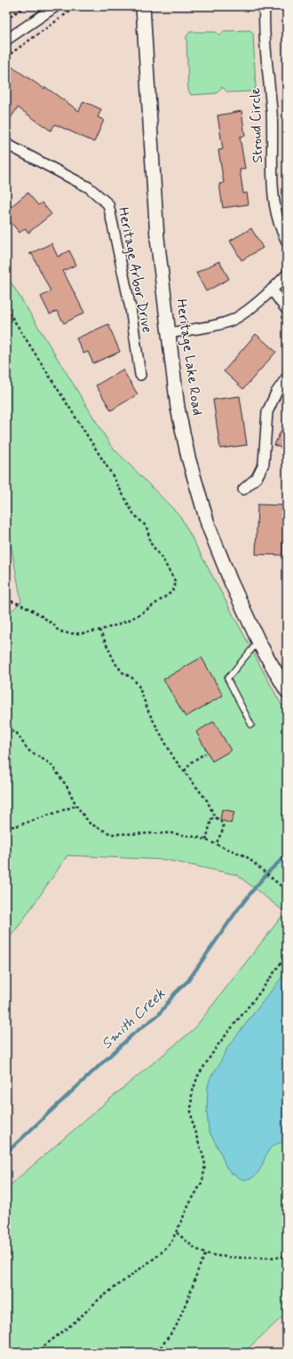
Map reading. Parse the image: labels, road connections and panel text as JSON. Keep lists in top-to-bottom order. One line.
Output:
{"streets":{"main road":["Heritage Lake Road"],"street":["Stroud Circle","Heritage Arbor Drive"]},"water":["Smith Creek"]}
